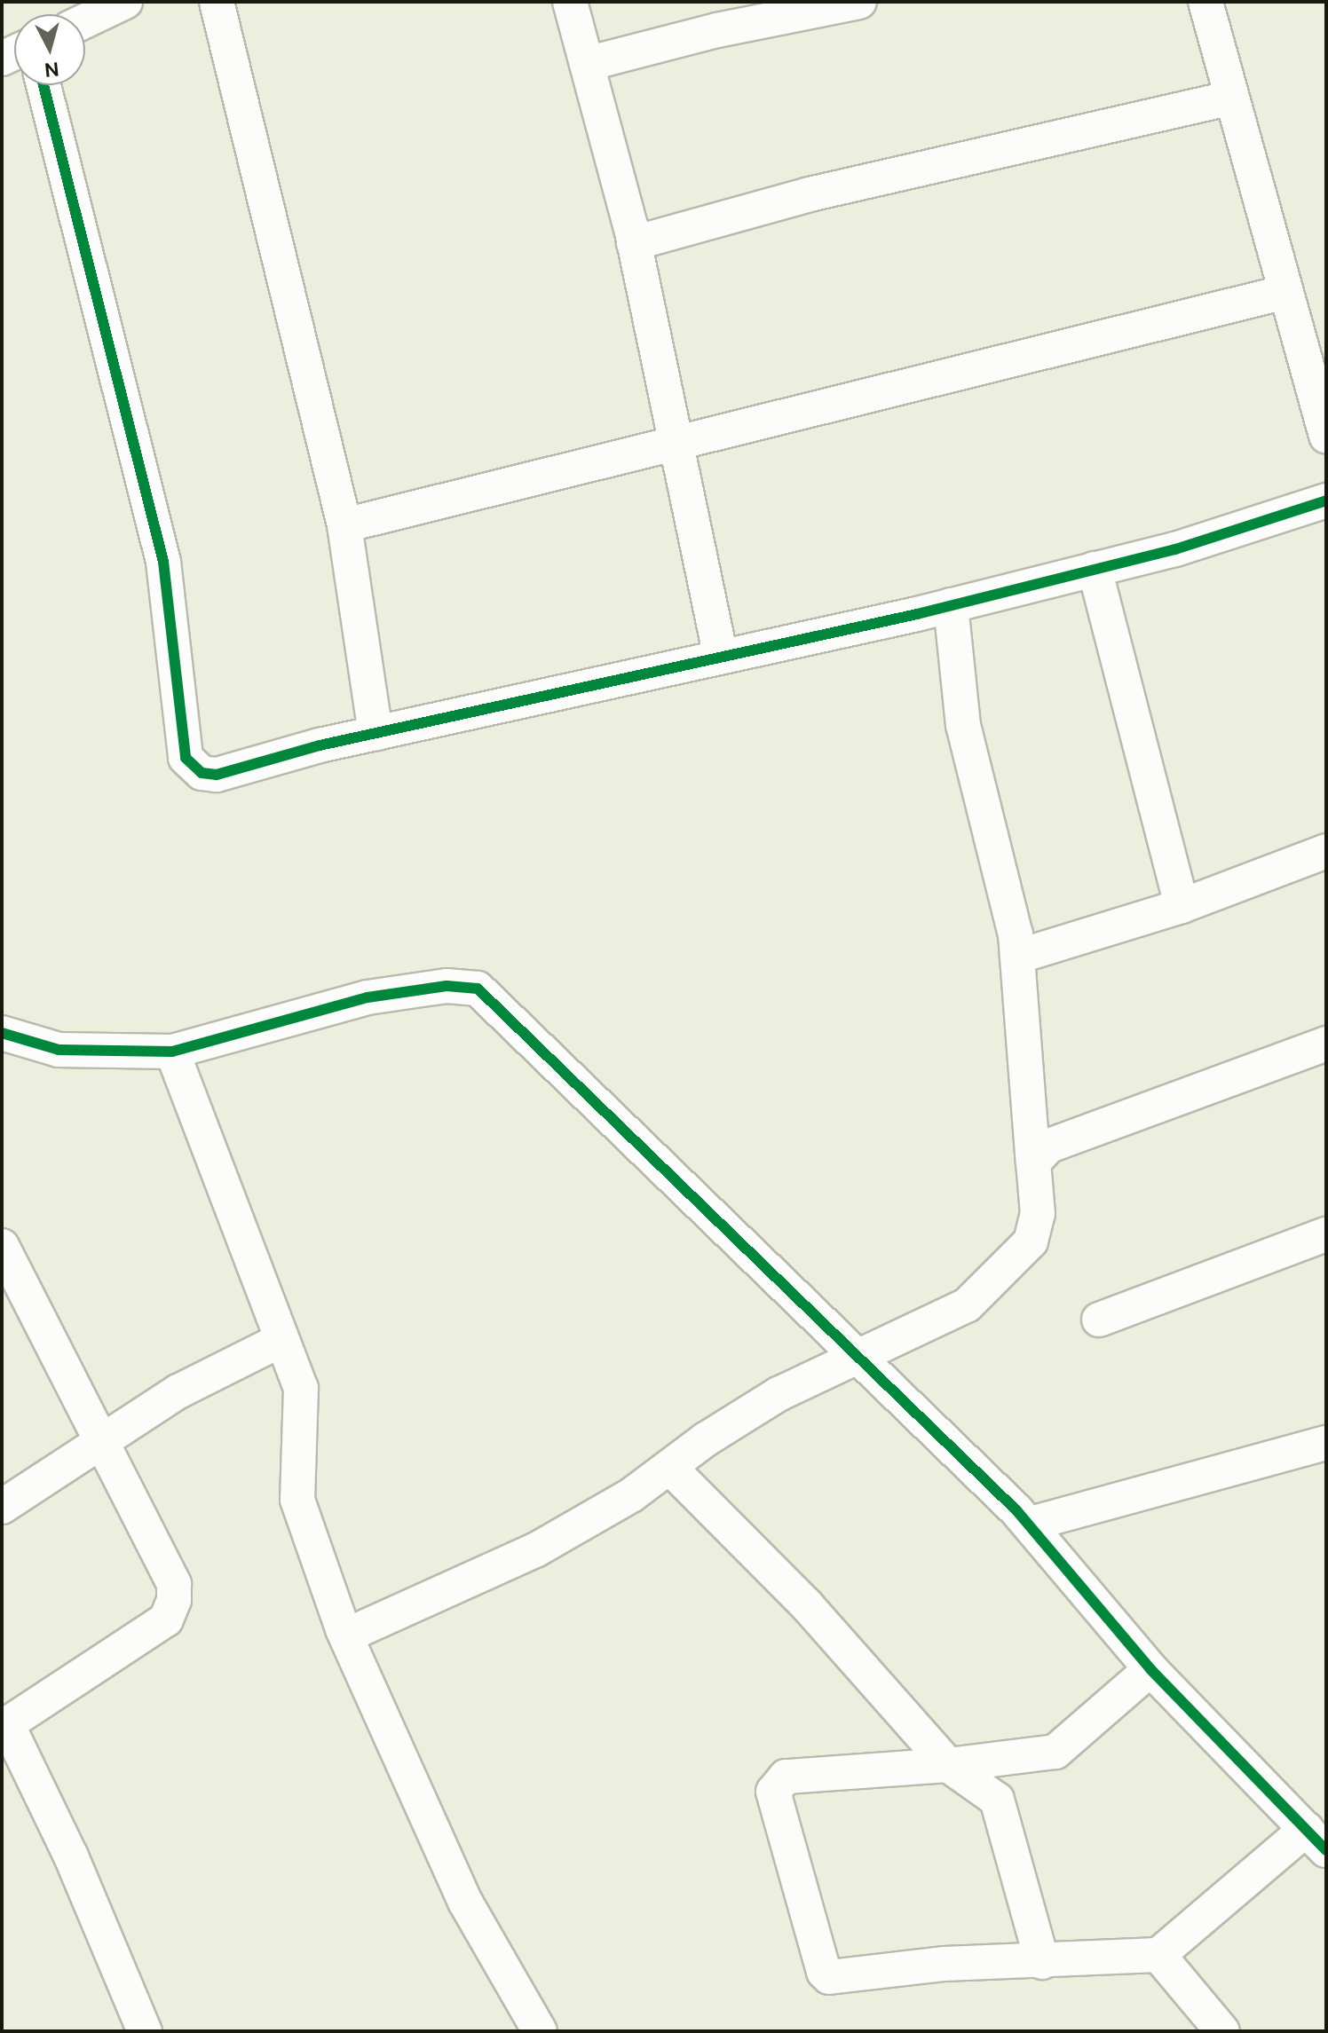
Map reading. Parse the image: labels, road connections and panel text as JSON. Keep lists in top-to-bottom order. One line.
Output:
{"north":"bottom"}
